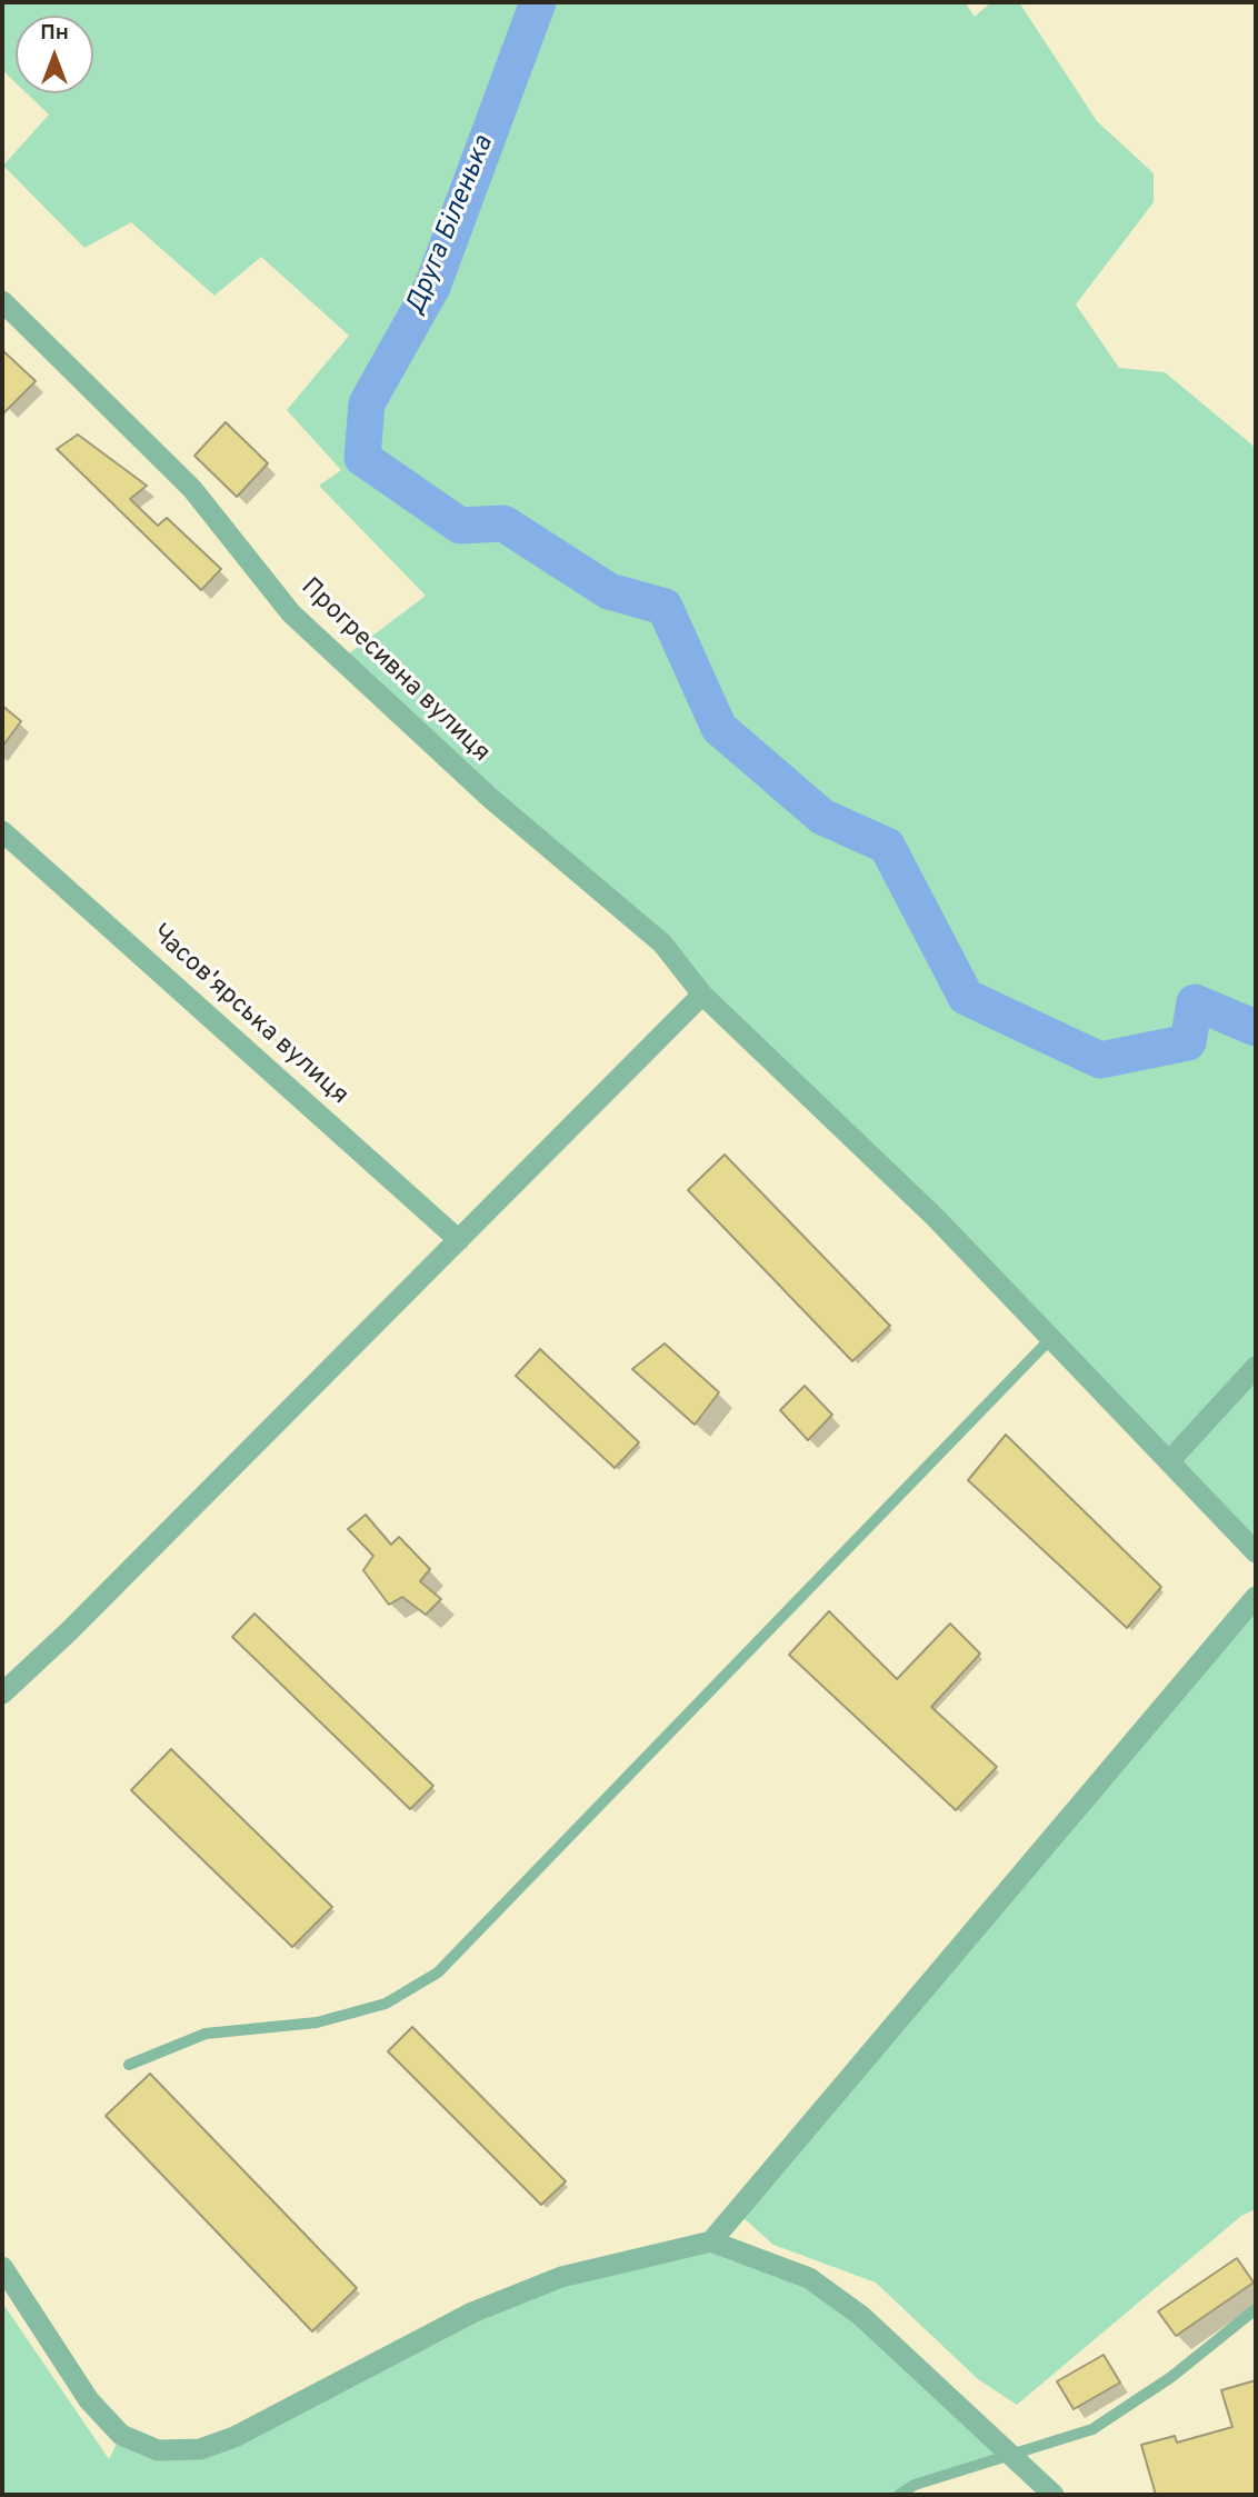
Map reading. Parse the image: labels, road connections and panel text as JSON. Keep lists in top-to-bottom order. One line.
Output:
{"streets":{"street":["Прогресивна вулиця","Часов'ярська вулиця"]},"water":["Друга Біленька"],"north":"top"}
